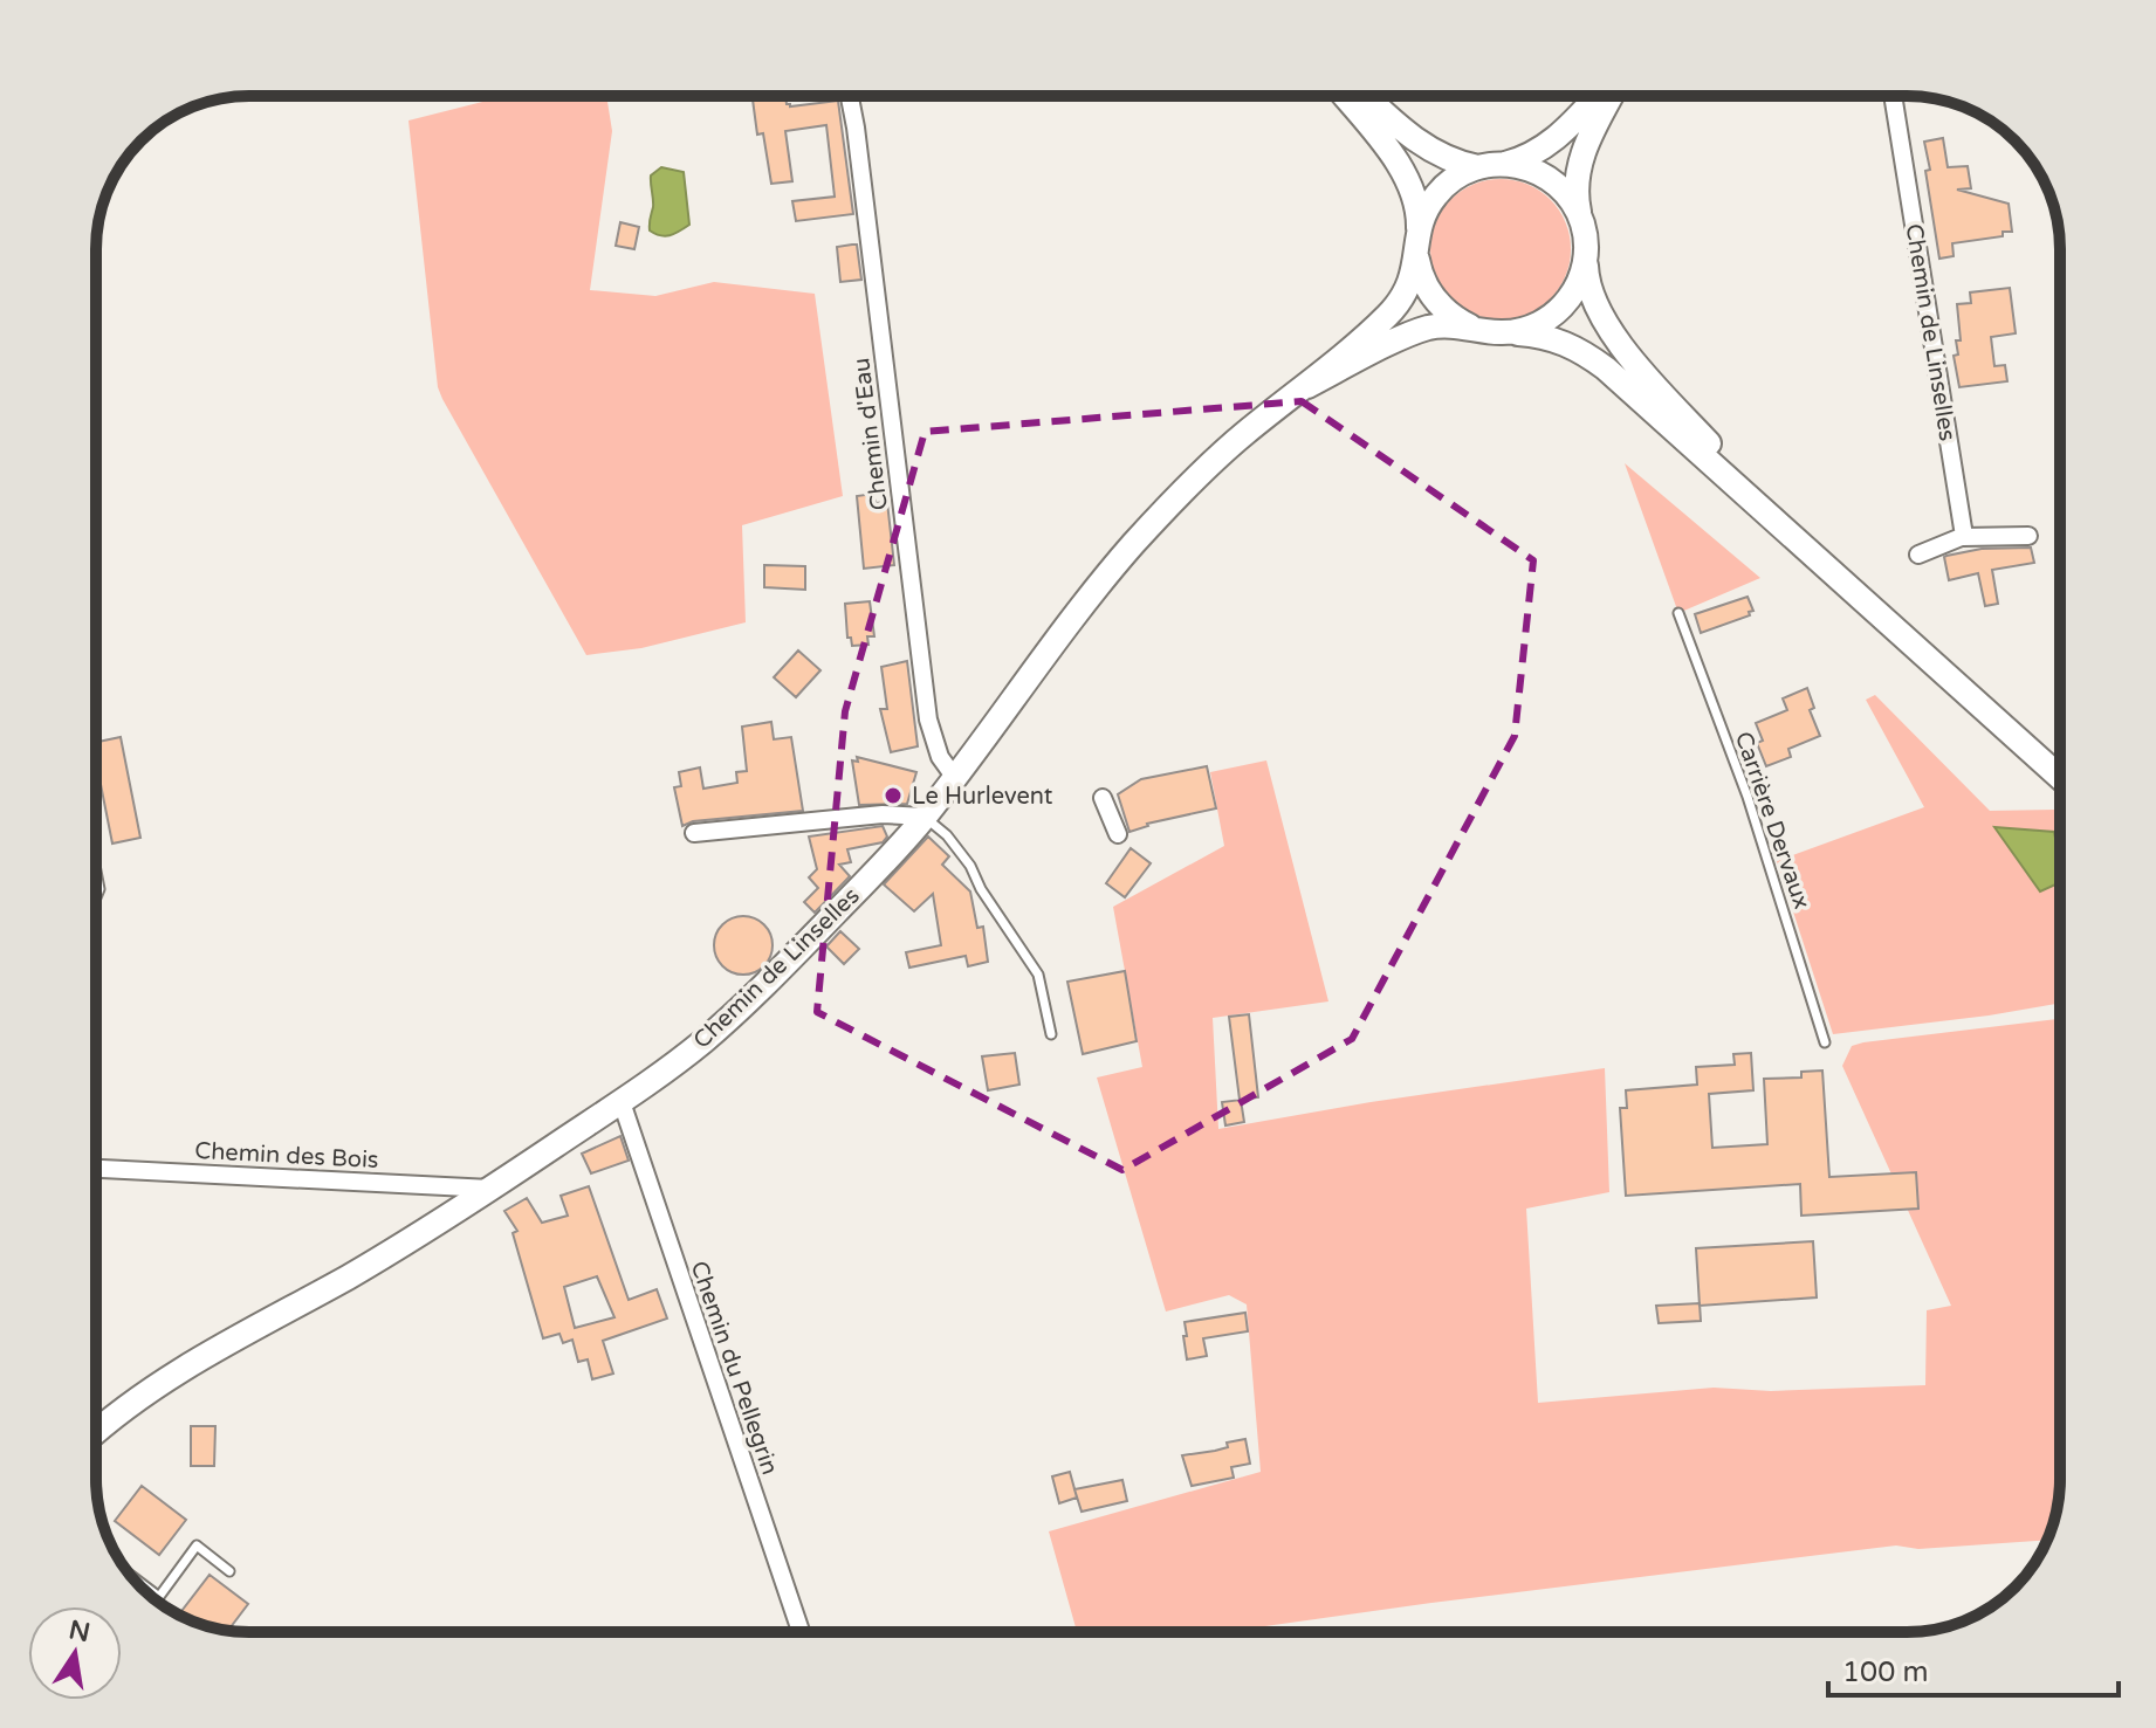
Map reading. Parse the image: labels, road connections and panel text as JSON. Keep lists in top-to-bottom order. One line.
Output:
{"streets":{"street":["Chemin de Linselles","Chemin d'Eau","Chemin des Bois","Chemin du Pellegrin"],"lane":["Carrière Dervaux"]},"crossings":[["Chemin de Linselles","Chemin d'Eau"],["Chemin de Linselles","Chemin des Bois"],["Chemin de Linselles","Chemin du Pellegrin"]],"places":["Le Hurlevent"],"scale_bar":"100 m","north":"top"}
